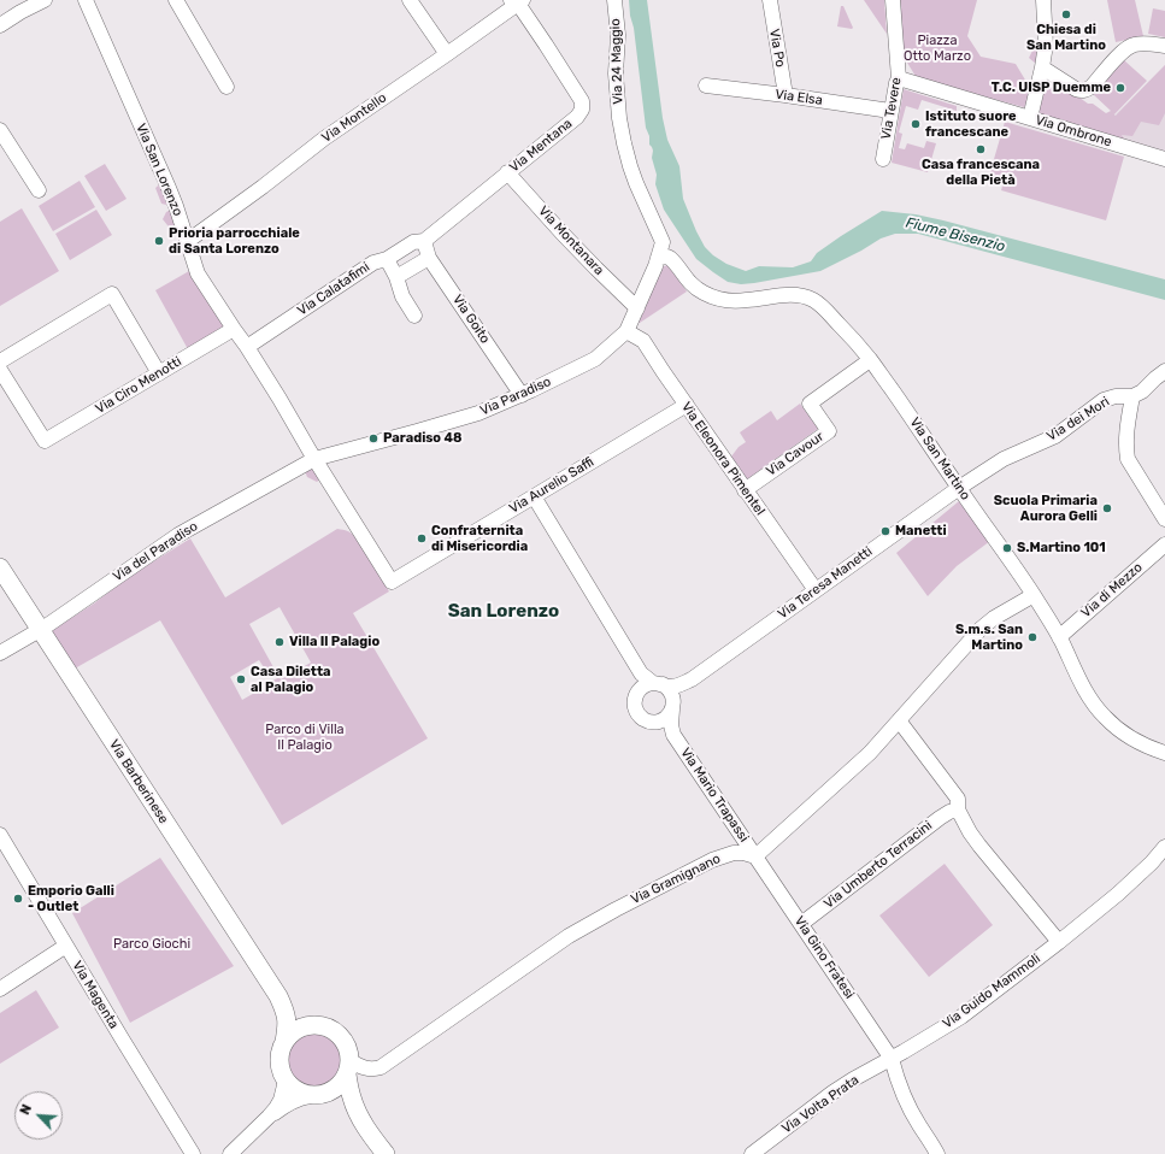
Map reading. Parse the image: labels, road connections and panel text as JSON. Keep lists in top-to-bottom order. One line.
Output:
{"streets":{"main road":["Via Barberinese"],"street":["Via Po","Via 24 Maggio","Via Elsa","Via Tevere","Via Montello","Via Ombrone","Via Mentana","Via San Lorenzo","Via Montanara","Via Calatafimi","Via Goito","Via Ciro Menotti","Via Paradiso","Via dei Mori","Via Cavour","Via Eleonora Pimentel","Via San Martino","Via Aurelio Saffi","Via del Paradiso","Via Teresa Manetti","Via di Mezzo","Via Mario Trapassi","Via Umberto Terracini","Via Gramignano","Via Gino Fratesi","Via Guido Mammoli","Via Magenta","Via Volta Prata"]},"crossings":[["Via Po","Via Elsa"],["Via 24 Maggio","Via Paradiso"],["Via 24 Maggio","Via San Martino"],["Via Elsa","Via Tevere"],["Via Tevere","Via Ombrone"],["Via Montello","Via Mentana"],["Via Montello","Via San Lorenzo"],["Via Mentana","Via Montanara"],["Via Mentana","Via Calatafimi"],["Via Mentana","Via Goito"],["Via San Lorenzo","Via Calatafimi"],["Via San Lorenzo","Via Ciro Menotti"],["Via San Lorenzo","Via Paradiso"],["Via San Lorenzo","Via Aurelio Saffi"],["Via San Lorenzo","Via del Paradiso"],["Via Montanara","Via Paradiso"],["Via Calatafimi","Via Goito"],["Via Goito","Via Paradiso"],["Via Paradiso","Via Eleonora Pimentel"],["Via Paradiso","Via San Martino"],["Via Paradiso","Via Aurelio Saffi"],["Via Paradiso","Via del Paradiso"],["Via dei Mori","Via San Martino"],["Via dei Mori","Via Teresa Manetti"],["Via Cavour","Via Eleonora Pimentel"],["Via Cavour","Via San Martino"],["Via Eleonora Pimentel","Via Aurelio Saffi"],["Via Eleonora Pimentel","Via Teresa Manetti"],["Via San Martino","Via Teresa Manetti"],["Via San Martino","Via di Mezzo"],["Via Aurelio Saffi","Via del Paradiso"],["Via del Paradiso","Via Barberinese"],["Via Teresa Manetti","Via Mario Trapassi"],["Via Barberinese","Via Gramignano"],["Via Mario Trapassi","Via Gramignano"],["Via Mario Trapassi","Via Gino Fratesi"],["Via Umberto Terracini","Via Gino Fratesi"],["Via Gramignano","Via Gino Fratesi"],["Via Gino Fratesi","Via Guido Mammoli"],["Via Gino Fratesi","Via Volta Prata"],["Via Guido Mammoli","Via Volta Prata"]],"districts":["San Lorenzo"],"water":["Fiume Bisenzio"],"parks":["Piazza Otto Marzo","Parco di Villa Il Palagio","Parco Giochi"],"places":["Chiesa di San Martino","T.C. UISP Duemme","Istituto suore francescane","Casa francescana della Pietà","Prioria parrocchiale di Santa Lorenzo","Paradiso 48","Scuola Primaria Aurora Gelli","Manetti","Confraternita di Misericordia","S.Martino 101","S.m.s. San Martino","Villa Il Palagio","Casa Diletta al Palagio","Emporio Galli - Outlet"],"north":"top left"}
